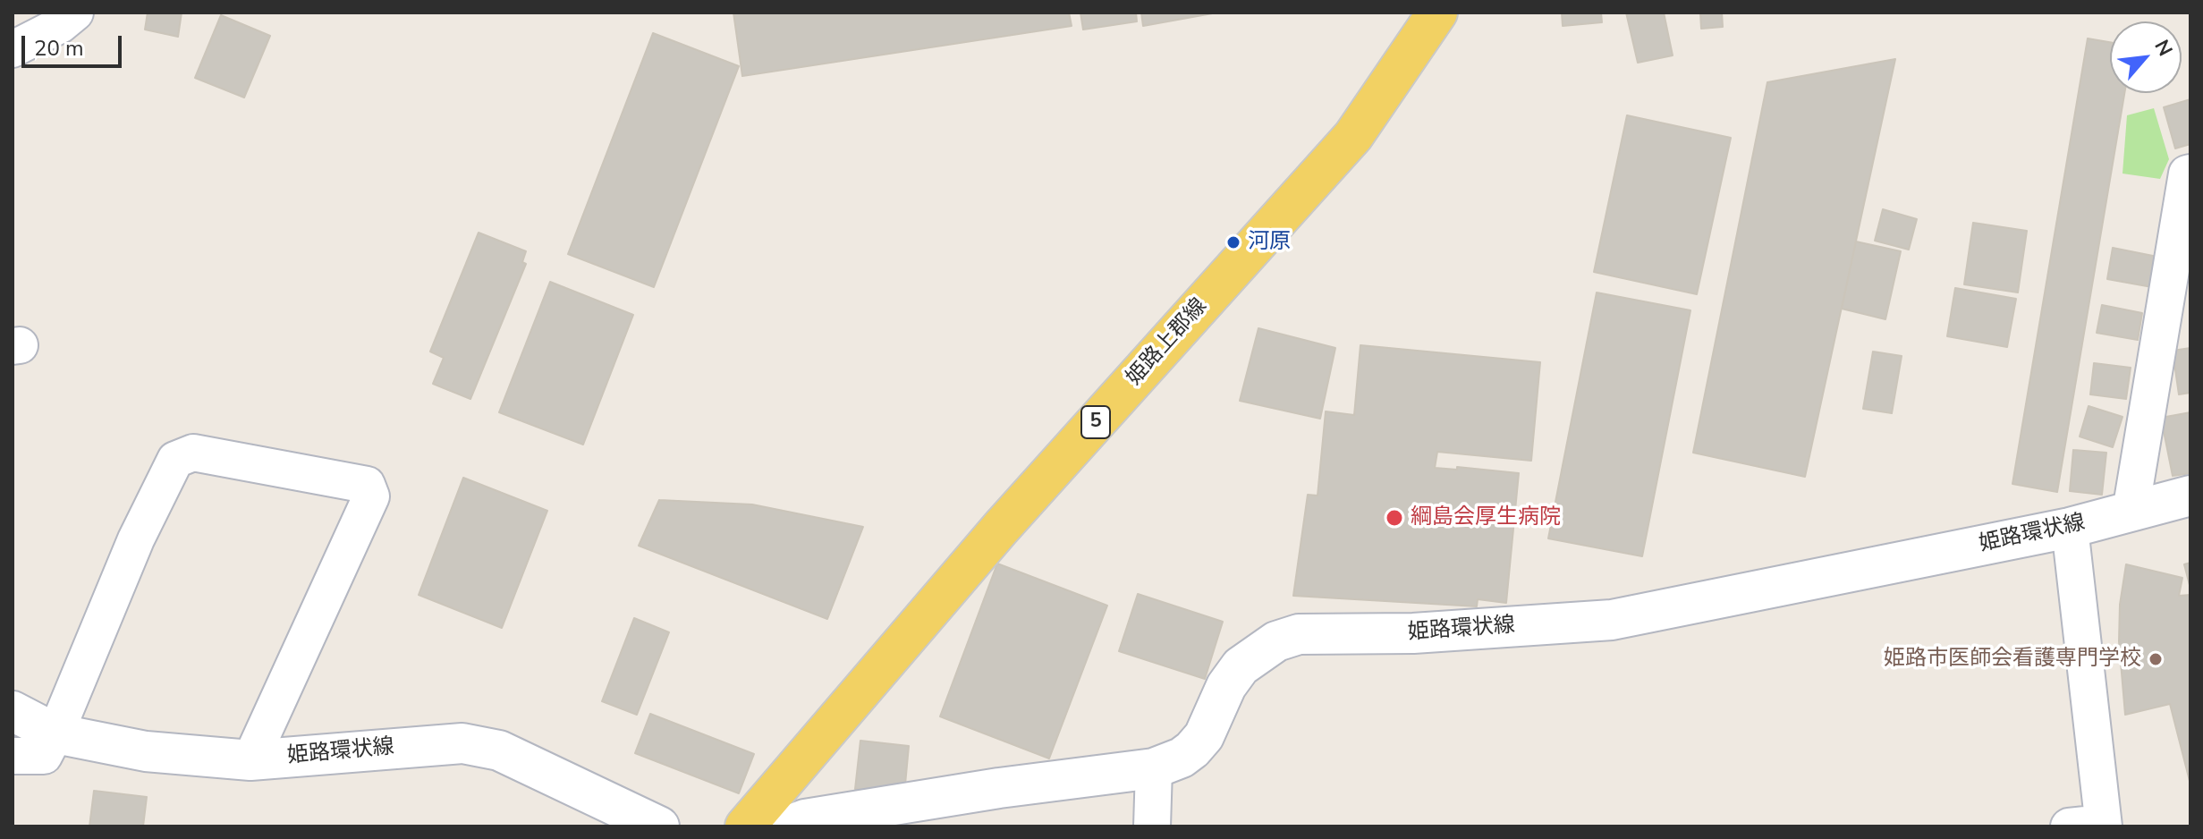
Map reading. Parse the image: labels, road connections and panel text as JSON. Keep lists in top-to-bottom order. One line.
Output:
{"streets":{"main road":["姫路上郡線","5","姫路環状線"]},"places":["河原","綱島会厚生病院","姫路市医師会看護専門学校"],"scale_bar":"20 m","north":"top right"}
